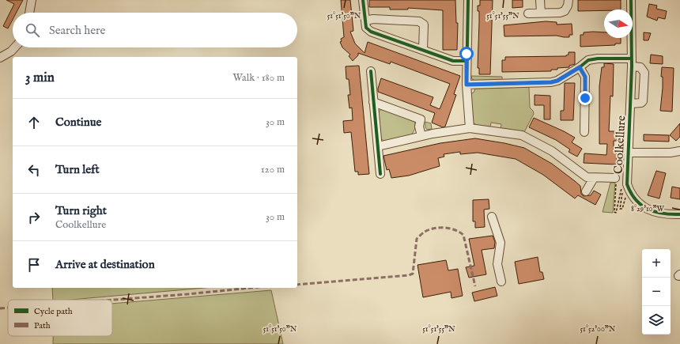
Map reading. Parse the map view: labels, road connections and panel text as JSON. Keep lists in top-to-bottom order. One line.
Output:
{"streets":{"street":["Coolkellure"]},"legend":["Cycle path","Path"],"north":"right","page":{"search":"Search here","heading":["3 min","Walk · 180 m"],"list":[["Continue","30 m"],["Turn left","120 m"],["Turn right","Coolkellure","30 m"],"Arrive at destination"],"map_buttons":["+","−"]},"coordinates":["51°51'50\"N","51°51'55\"N","8°29'10\"W","51°52'00\"N"]}
